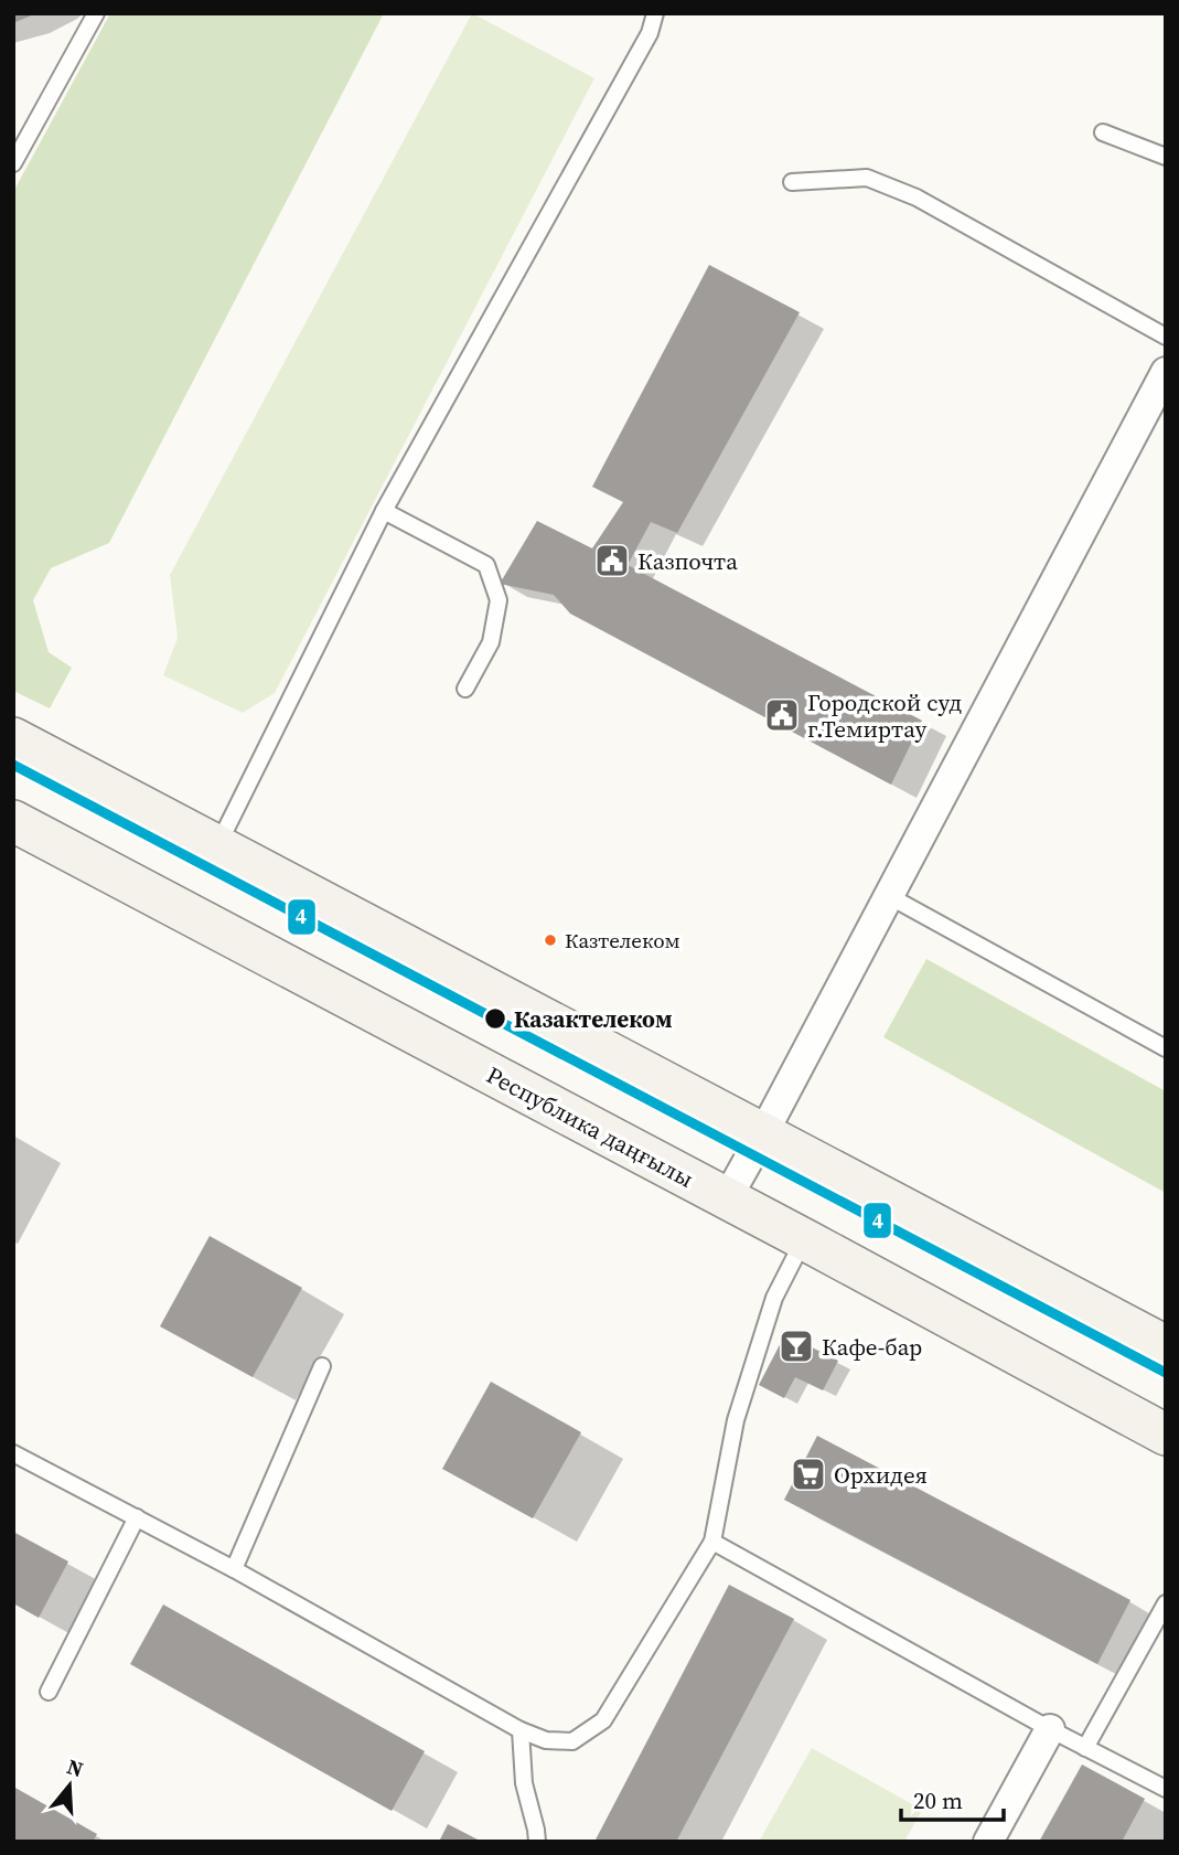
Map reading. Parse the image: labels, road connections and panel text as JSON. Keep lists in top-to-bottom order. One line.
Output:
{"streets":{"main road":["Республика даңғылы"]},"places":{"public building":["Казпочта","Городской суд г.Темиртау"],"other":["Казтелеком","Казактелеком"],"bar":["Кафе-бар"],"supermarket":["Орхидея"]},"lines":["transit line 4"],"scale_bar":"20 m","north":"top"}
